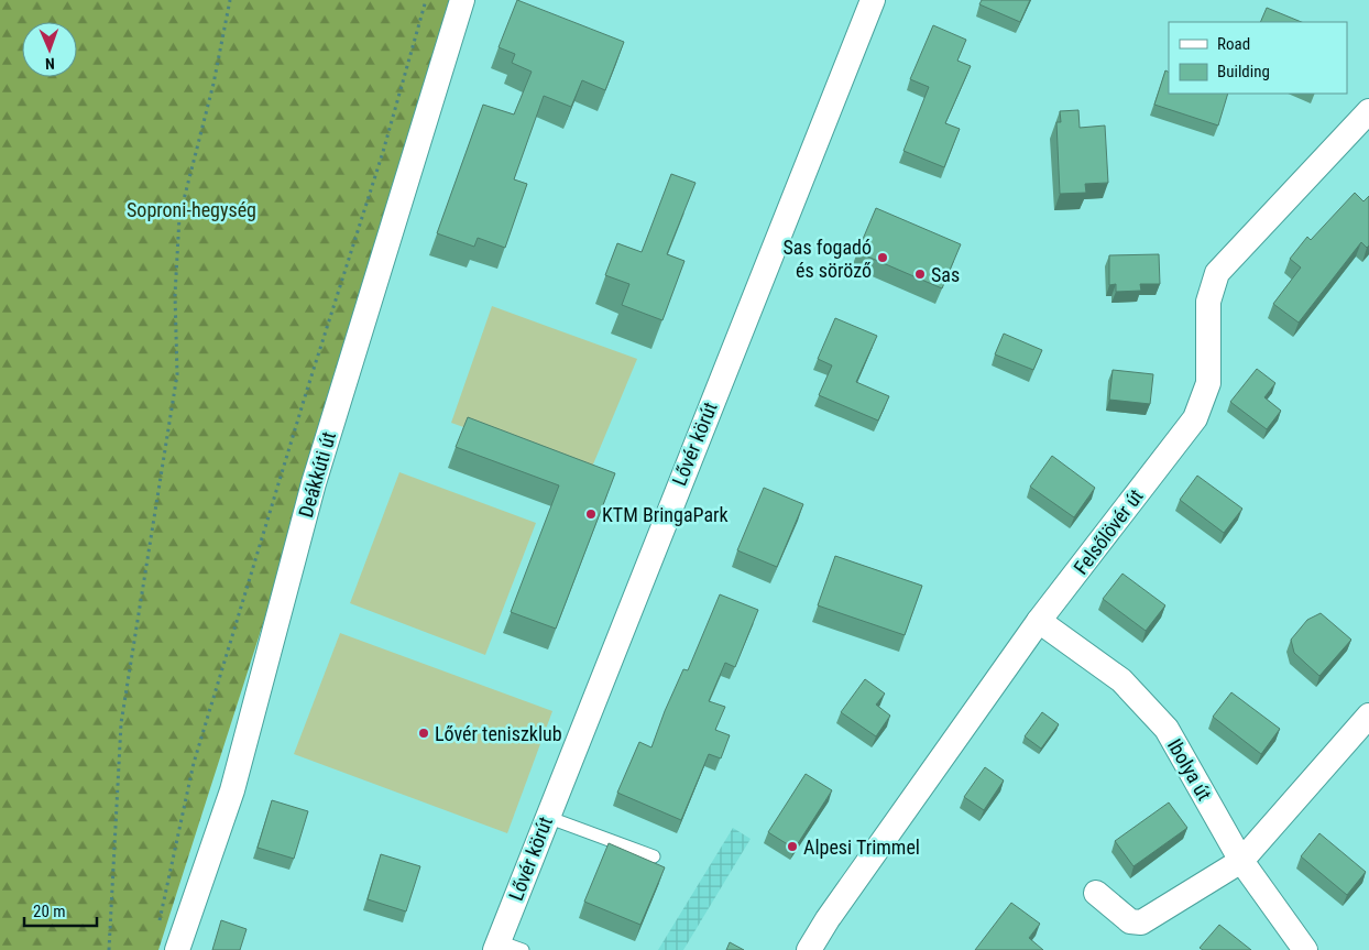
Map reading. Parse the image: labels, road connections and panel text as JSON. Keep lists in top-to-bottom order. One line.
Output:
{"streets":{"street":["Lővér körút","Deákkúti út","Felsőlövér út","Ibolya út"]},"crossings":[["Felsőlövér út","Ibolya út"]],"parks":["Soproni-hegység"],"places":["Sas fogadó és söröző","Sas","KTM BringaPark","Lővér teniszklub","Alpesi Trimmel"],"legend":["Road","Building"],"scale_bar":"20 m","north":"bottom"}
